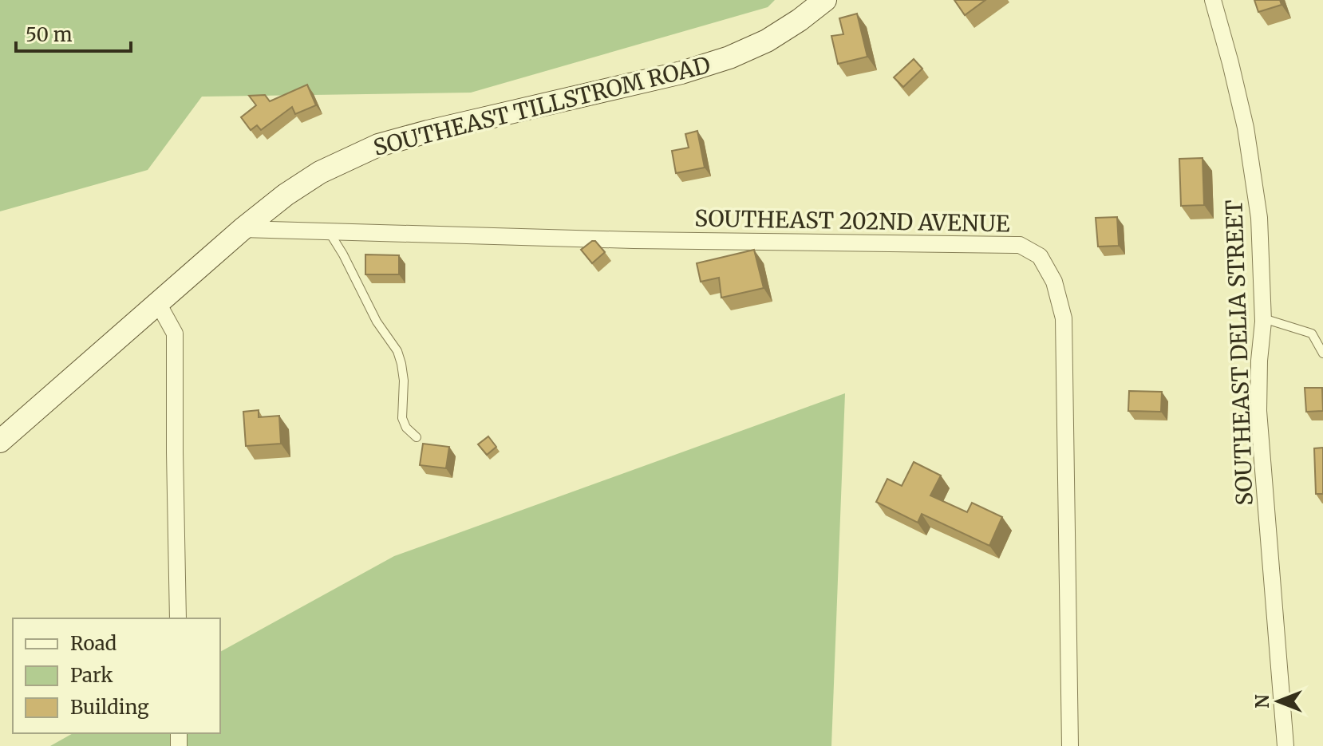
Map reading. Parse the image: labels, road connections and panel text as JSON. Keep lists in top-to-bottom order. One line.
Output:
{"streets":{"main road":["SOUTHEAST TILLSTROM ROAD"],"street":["SOUTHEAST 202ND AVENUE","SOUTHEAST DELIA STREET"]},"crossings":[["SOUTHEAST TILLSTROM ROAD","SOUTHEAST 202ND AVENUE"]],"legend":["Road","Park","Building"],"scale_bar":"50 m","north":"left"}
